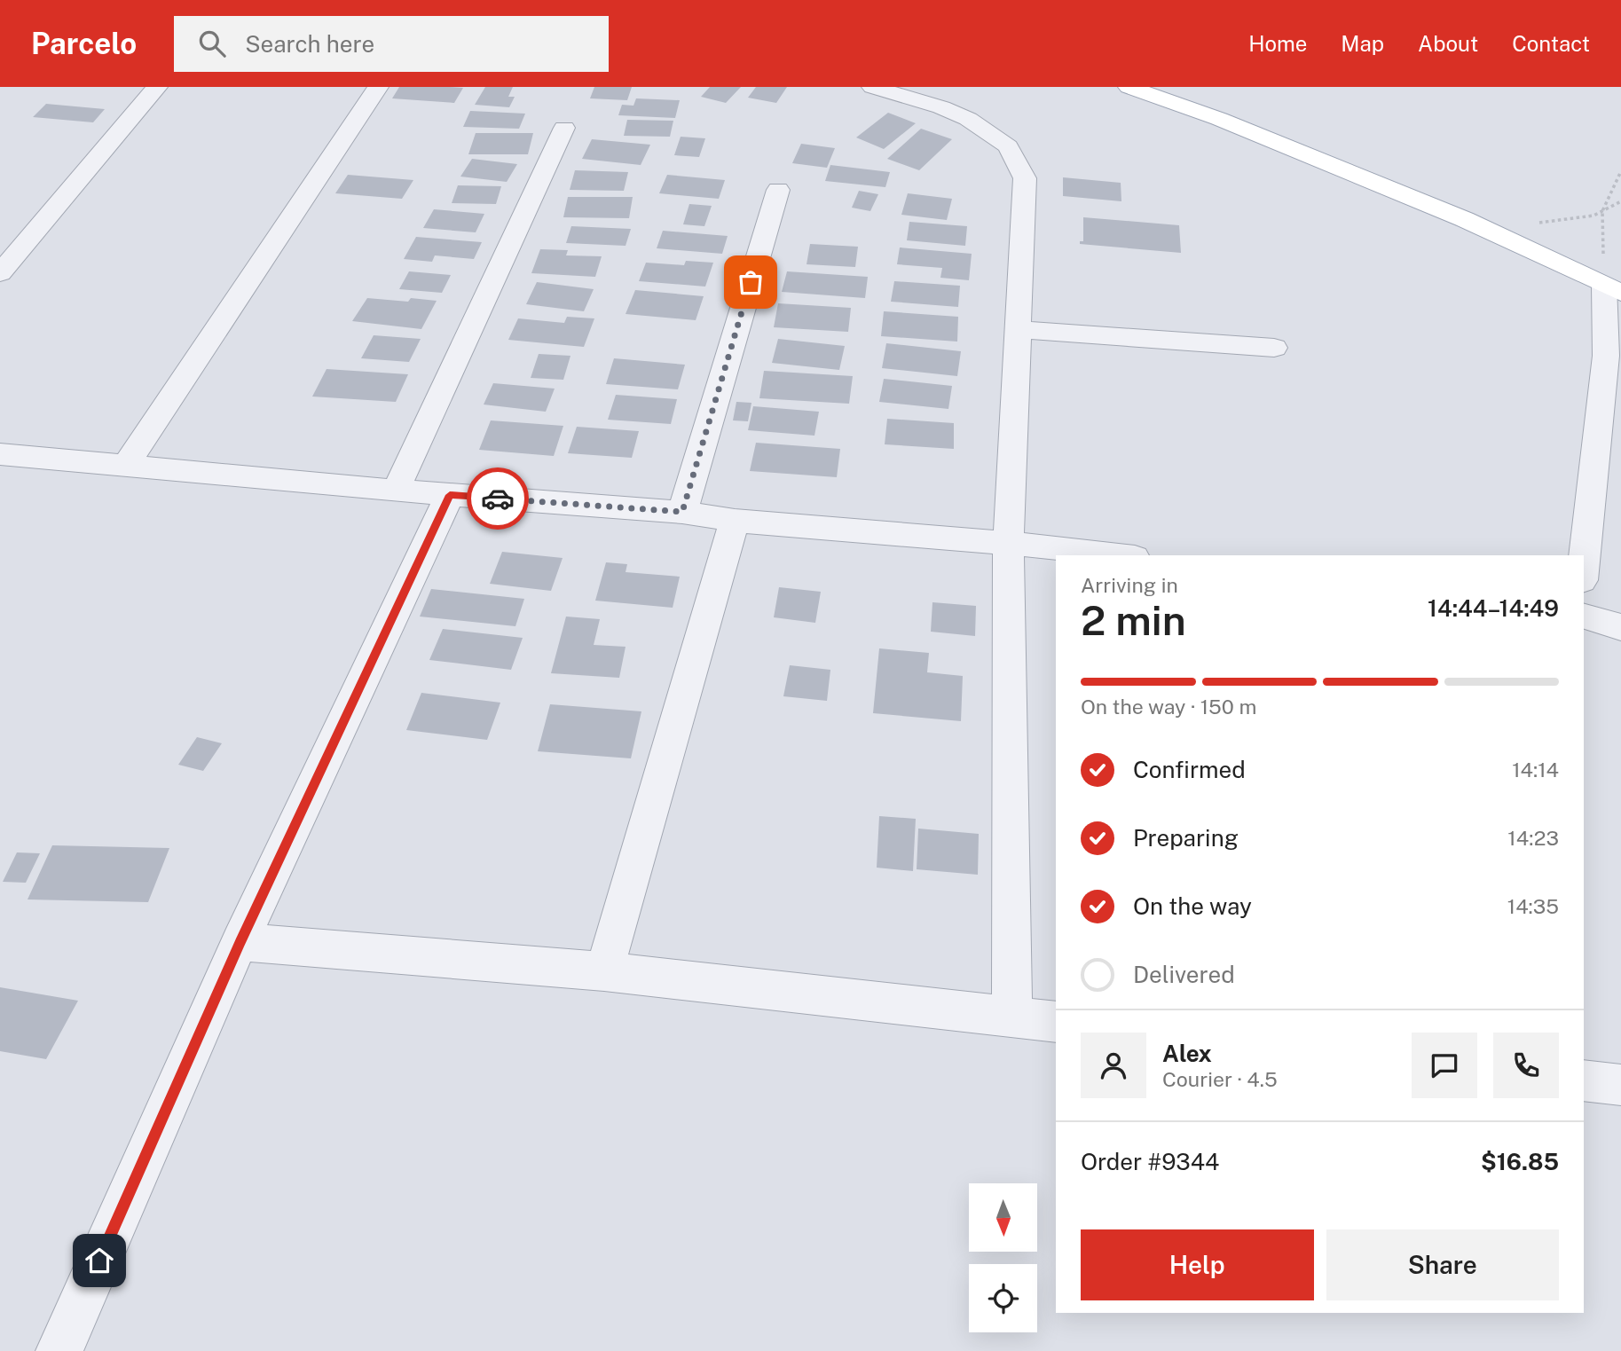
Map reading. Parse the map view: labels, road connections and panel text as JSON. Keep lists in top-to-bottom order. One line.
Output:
{"north":"bottom","page":{"header":"Parcelo","search":"Search here","nav":["Home","Map","About","Contact"],"heading":["2 min","Arriving in","14:44–14:49"],"panel":["Alex","Courier · 4.5","Order #9344","$16.85"],"bar":"On the way · 150 m","list":[["Confirmed","14:14"],["Preparing","14:23"],["On the way","14:35"],"Delivered"],"buttons":["Help","Share"]}}
